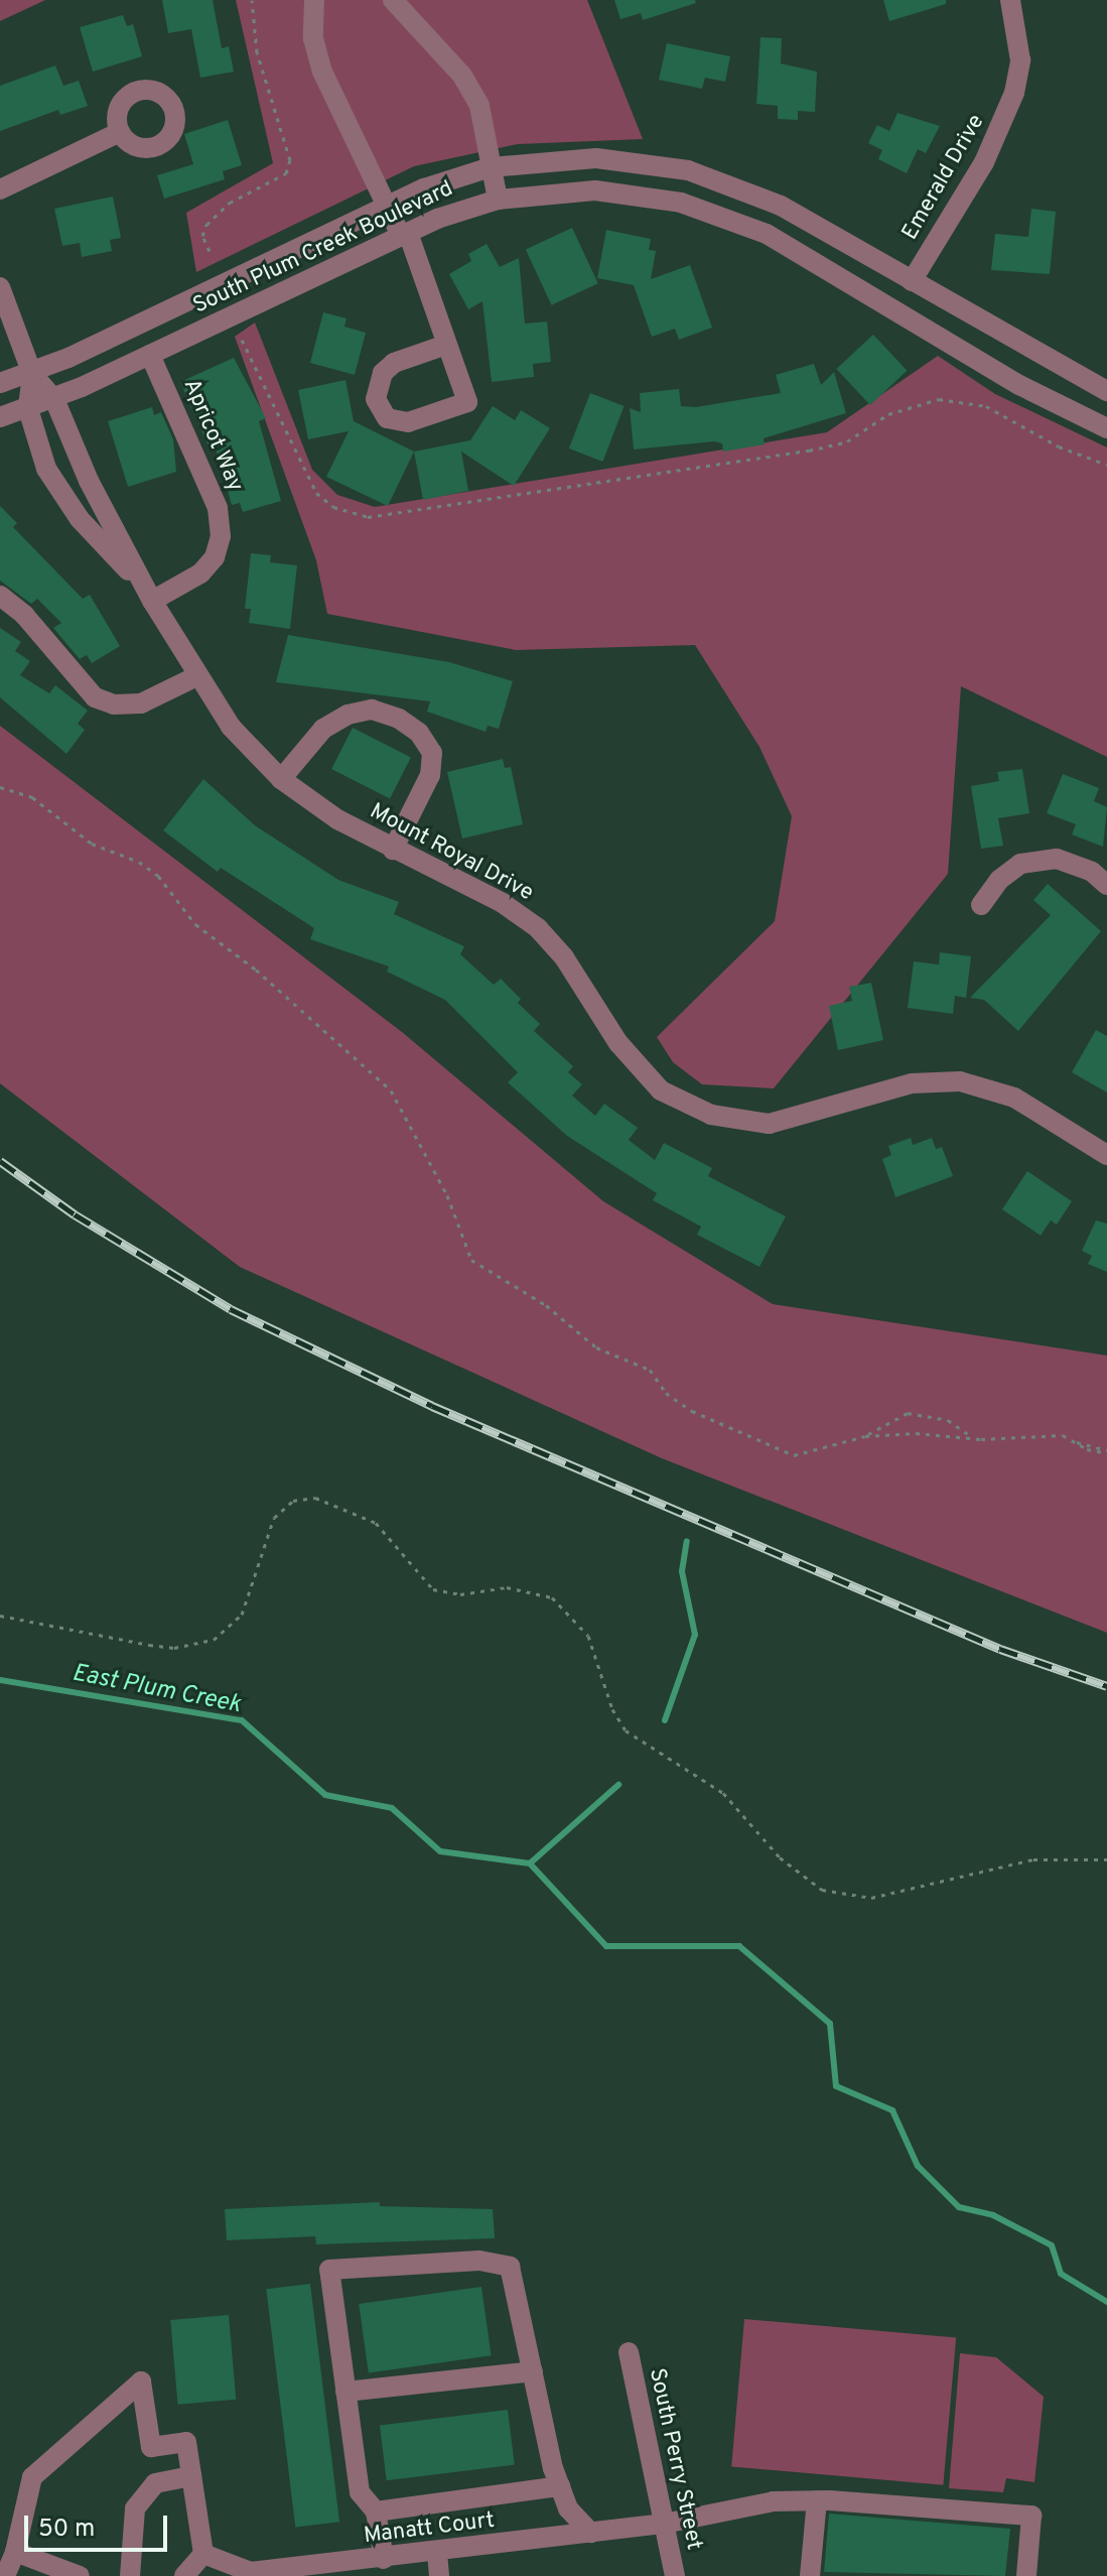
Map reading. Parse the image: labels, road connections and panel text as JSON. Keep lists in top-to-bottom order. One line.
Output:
{"streets":{"street":["Emerald Drive","South Plum Creek Boulevard","Apricot Way","Mount Royal Drive","South Perry Street","Manatt Court"]},"crossings":[["Emerald Drive","South Plum Creek Boulevard"],["South Plum Creek Boulevard","Apricot Way"],["South Plum Creek Boulevard","Mount Royal Drive"],["Apricot Way","Mount Royal Drive"],["South Perry Street","Manatt Court"]],"water":["East Plum Creek"],"scale_bar":"50 m"}
